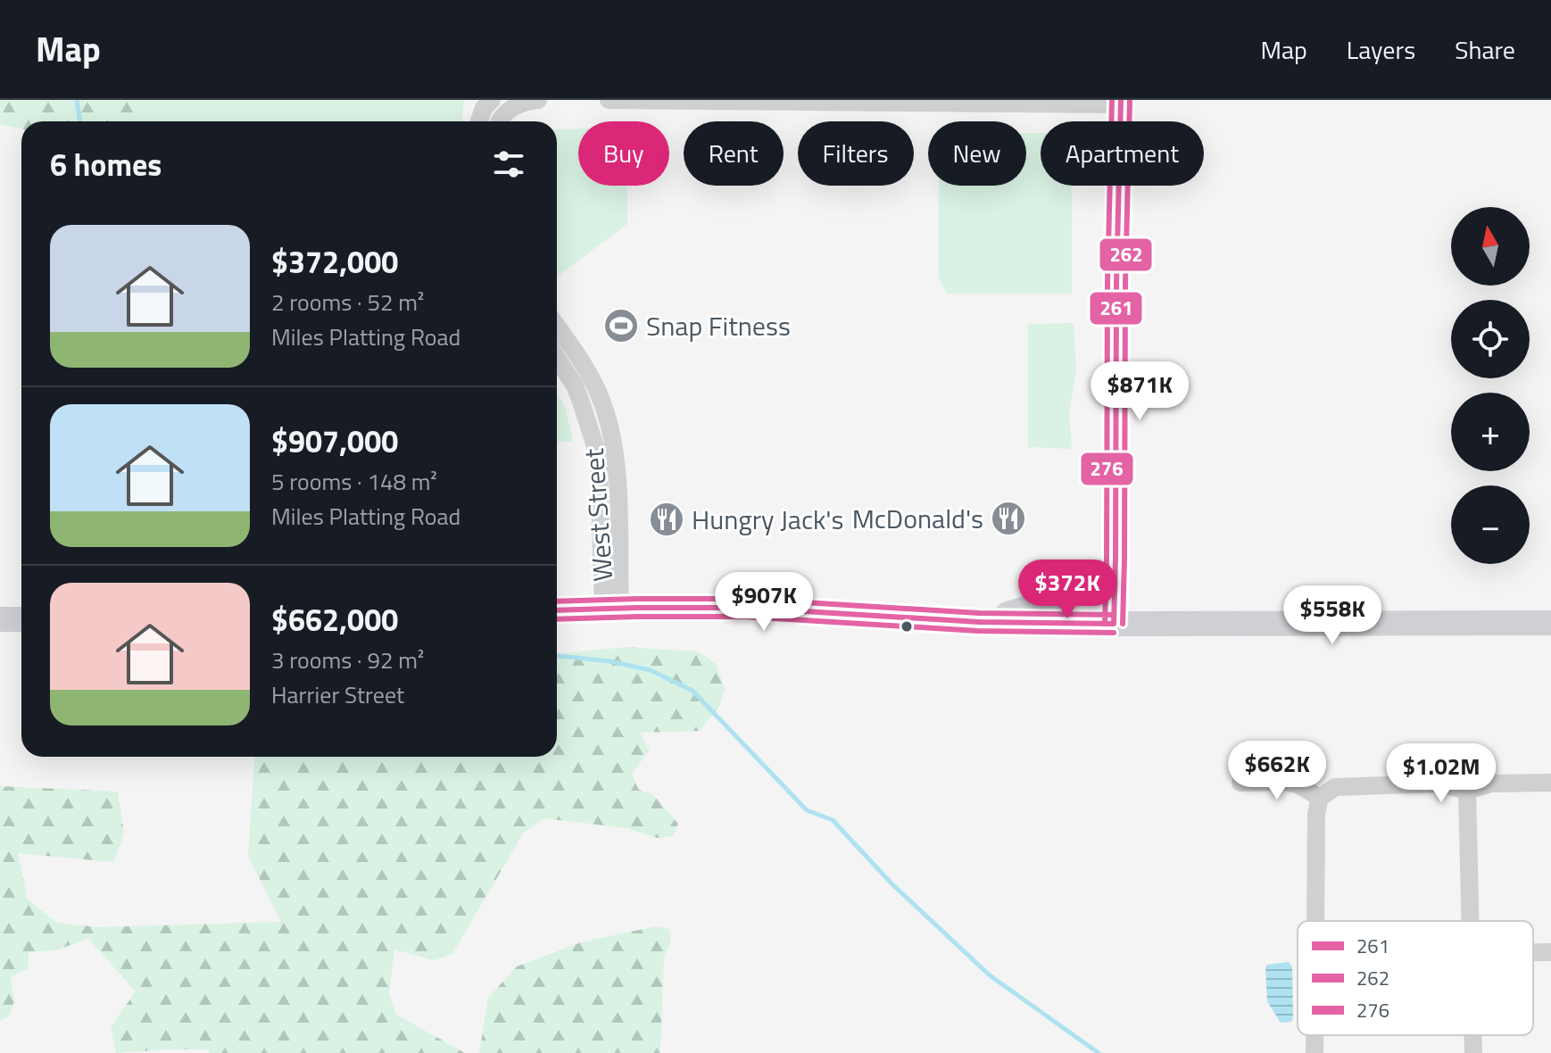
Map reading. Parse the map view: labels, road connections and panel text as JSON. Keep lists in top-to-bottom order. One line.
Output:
{"streets":{"street":["West Street"]},"places":{"sports":["Snap Fitness"],"restaurant":["McDonald's","Hungry Jack's"]},"lines":["transit line 261","transit line 262","transit line 276"],"legend":["261","262","276"],"north":"top","page":{"header":"Map","nav":["Map","Layers","Share"],"chip":["Buy","Rent","Filters","New","Apartment"],"heading":"6 homes","map_buttons":["+","−"],"list":[{"name":"$372,000","note":"2 rooms · 52 m² · Miles Platting Road"},{"name":"$907,000","note":"5 rooms · 148 m² · Miles Platting Road"},{"name":"$662,000","note":"3 rooms · 92 m² · Harrier Street"}],"price":["$871K","$372K","$907K","$558K","$662K","$1.02M"]}}
